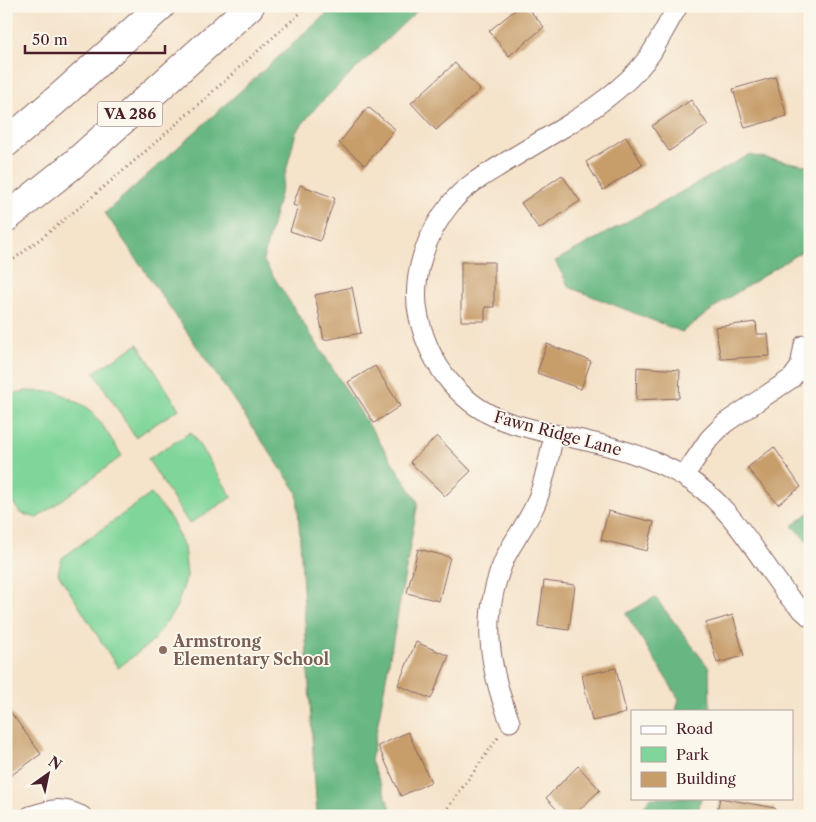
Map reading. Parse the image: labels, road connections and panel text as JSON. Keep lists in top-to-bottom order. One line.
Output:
{"streets":{"highway":["VA 286"],"street":["Fawn Ridge Lane"]},"places":["Armstrong Elementary School"],"legend":["Road","Park","Building"],"scale_bar":"50 m","north":"top right"}
